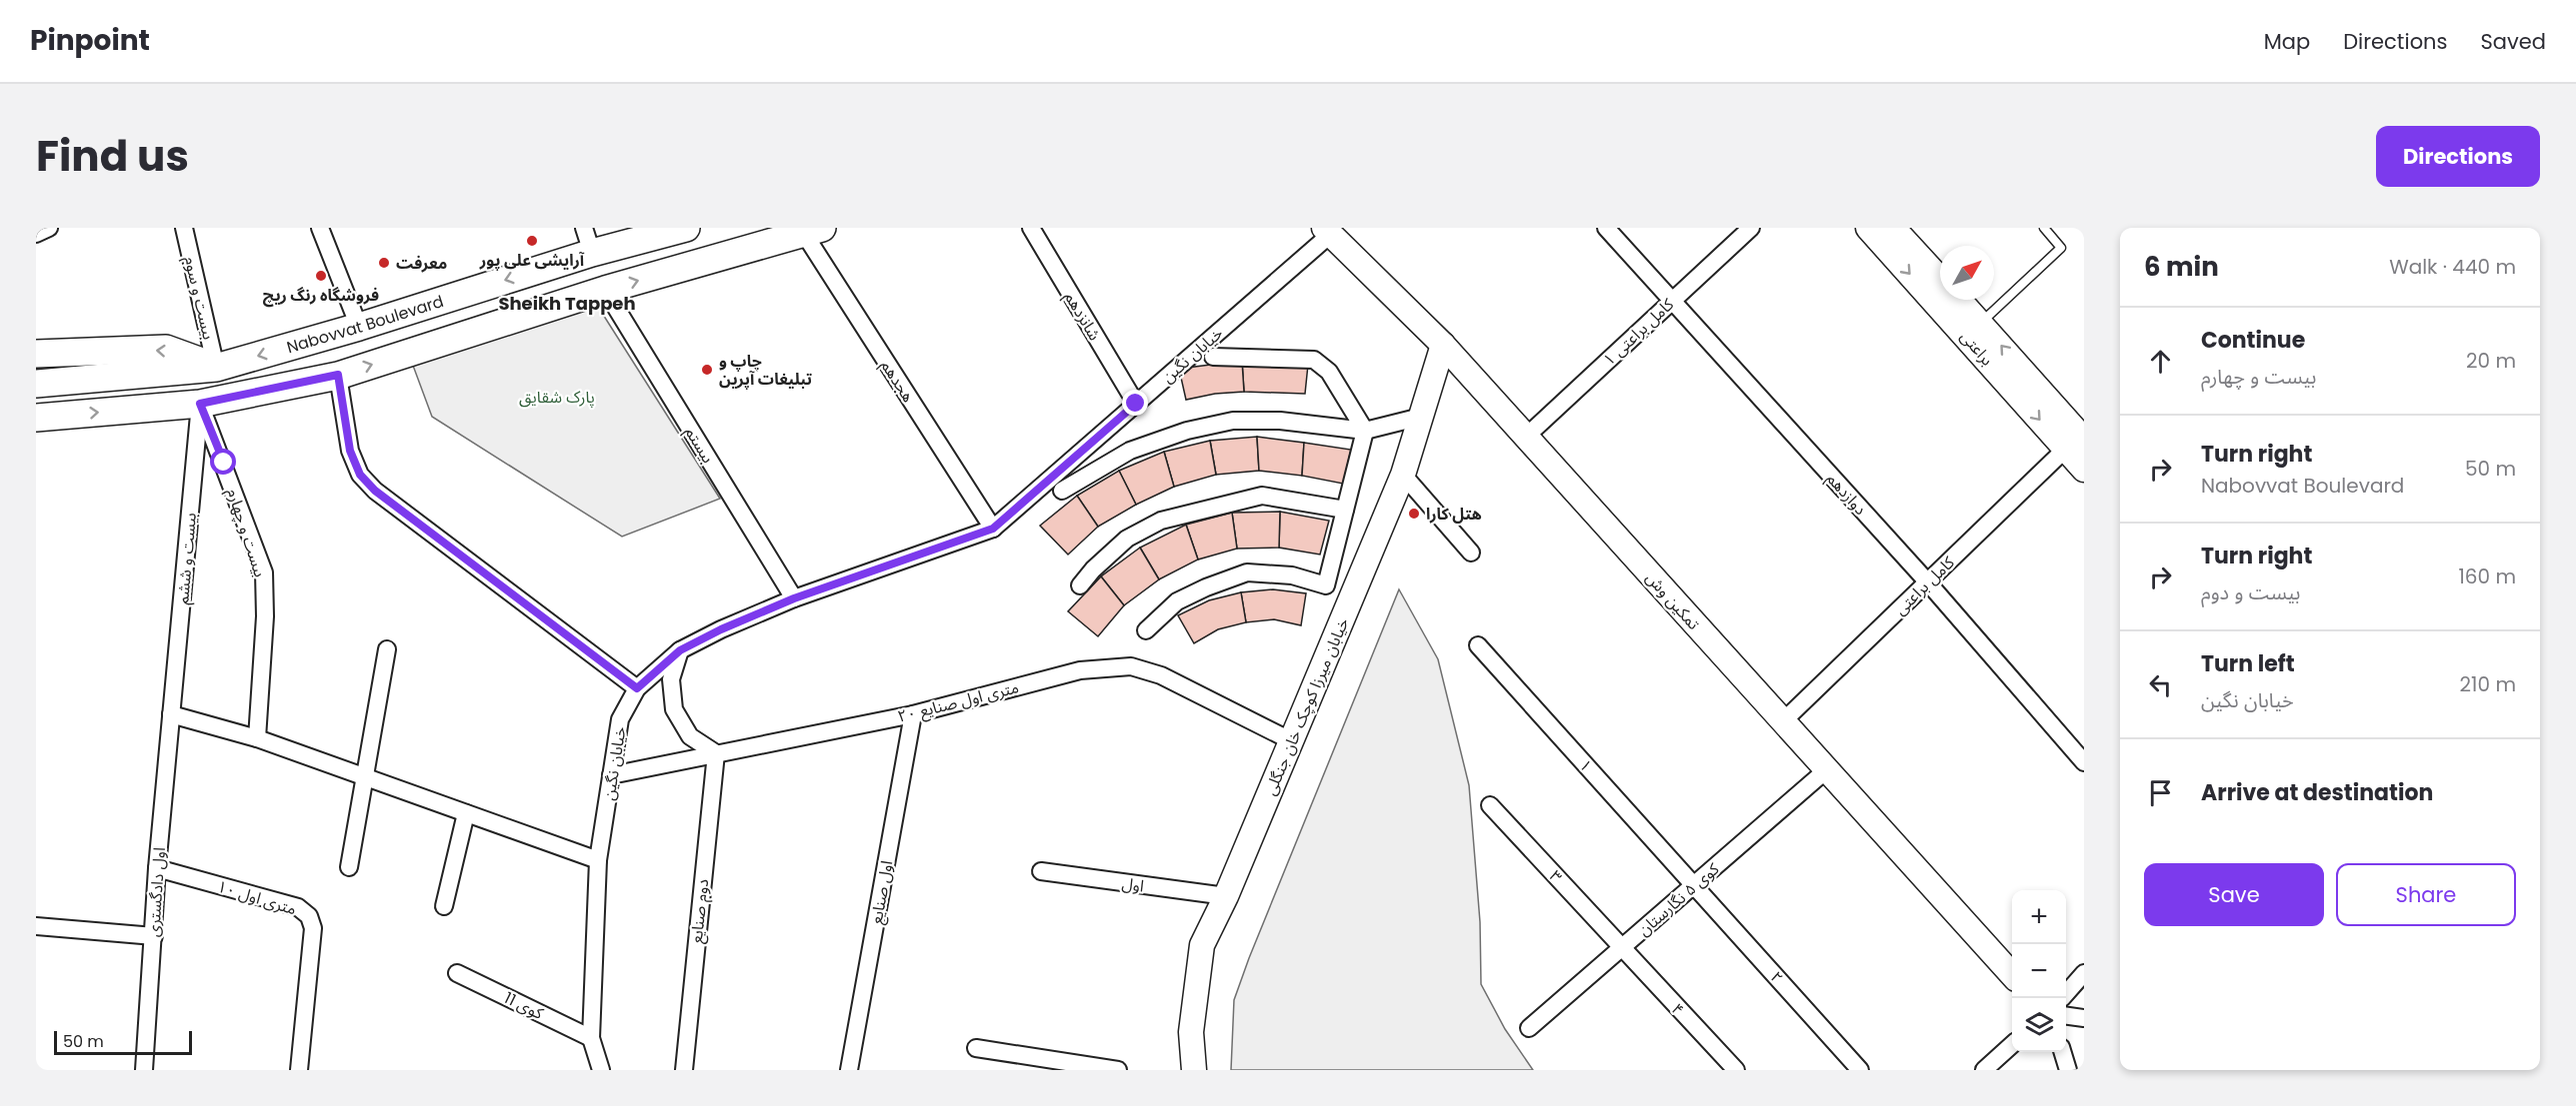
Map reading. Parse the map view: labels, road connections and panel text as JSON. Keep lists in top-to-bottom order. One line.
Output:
{"streets":{"main road":["Nabovvat Boulevard"],"street":["بیست و سوم","شانزدهم","کامل براعتی ۱","براعتی","خیابان نگین","هجدهم","بیستم","دوازدهم","بیست و چهارم","بیست و ششم","کامل براعتی","تمکین وش","۲۰ متری اول صنایع","خیابان میرزا کوچک خان جنگلی","۱","۳","اول","اول دادگستری","اول صنایع","۱۰ متری اول","کوی ۵ نگارستان","دوم صنایع","۲","کوی 11","۴"]},"crossings":[["بیست و سوم","Nabovvat Boulevard"],["شانزدهم","خیابان نگین"],["کامل براعتی ۱","دوازدهم"],["کامل براعتی ۱","تمکین وش"],["براعتی","کامل براعتی"],["خیابان نگین","هجدهم"],["خیابان نگین","بیستم"],["خیابان نگین","تمکین وش"],["خیابان نگین","۲۰ متری اول صنایع"],["خیابان نگین","کوی 11"],["دوازدهم","کامل براعتی"],["بیست و چهارم","بیست و ششم"],["بیست و ششم","اول دادگستری"],["کامل براعتی","تمکین وش"],["تمکین وش","خیابان میرزا کوچک خان جنگلی"],["تمکین وش","کوی ۵ نگارستان"],["۲۰ متری اول صنایع","خیابان میرزا کوچک خان جنگلی"],["۲۰ متری اول صنایع","اول صنایع"],["۲۰ متری اول صنایع","دوم صنایع"],["خیابان میرزا کوچک خان جنگلی","اول"],["۱","کوی ۵ نگارستان"],["۱","۲"],["۳","کوی ۵ نگارستان"],["۳","۴"],["اول دادگستری","۱۰ متری اول"],["کوی ۵ نگارستان","۲"],["کوی ۵ نگارستان","۴"]],"districts":["Sheikh Tappeh"],"parks":["پارک شقایق"],"places":["آرایشی علی پور","معرفت","فروشگاه رنگ ریچ","چاپ و تبلیغات آپرین","هتل کارا"],"scale_bar":"50 m","north":"top right","page":{"header":"Pinpoint","nav":["Map","Directions","Saved"],"title":"Find us","buttons":["Directions",["Save","Share"]],"heading":["6 min","Walk · 440 m"],"list":[["Continue","بیست و چهارم","20 m"],["Turn right","Nabovvat Boulevard","50 m"],["Turn right","بیست و دوم","160 m"],["Turn left","خیابان نگین","210 m"],"Arrive at destination"],"map_buttons":["+","−"],"scale":"50 m"}}
